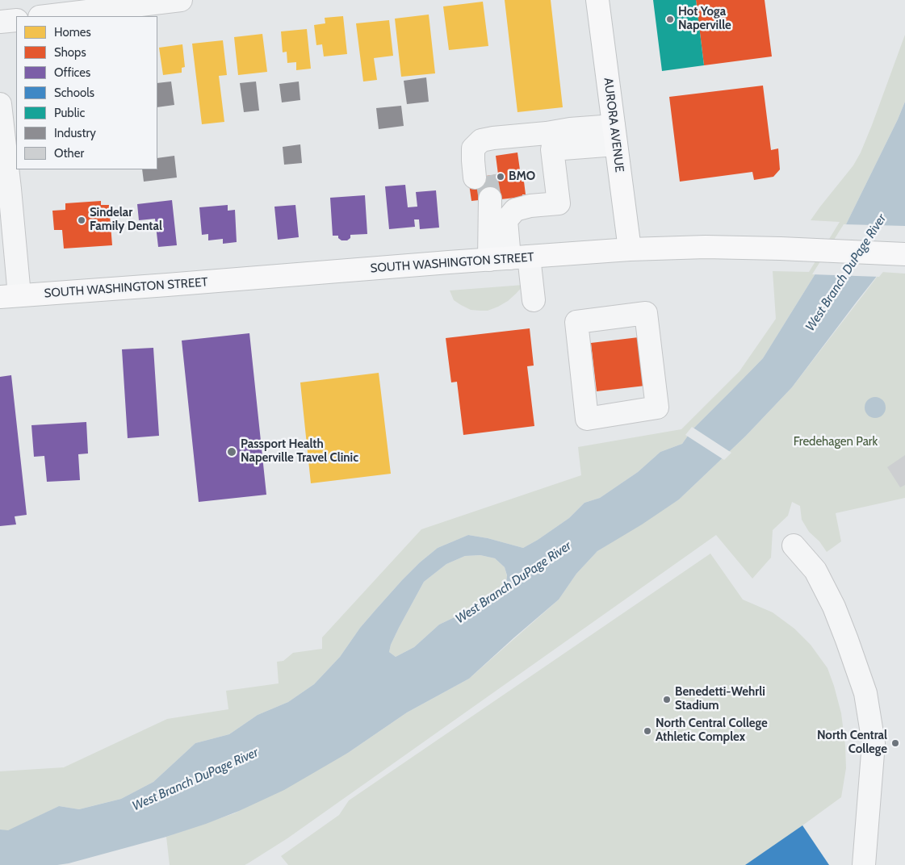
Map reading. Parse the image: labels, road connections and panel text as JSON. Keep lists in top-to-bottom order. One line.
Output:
{"streets":{"main road":["AURORA AVENUE","SOUTH WASHINGTON STREET"]},"crossings":[["AURORA AVENUE","SOUTH WASHINGTON STREET"]],"water":["West Branch DuPage River"],"parks":["Fredehagen Park"],"places":["Hot Yoga Naperville","BMO","Sindelar Family Dental","Passport Health Naperville Travel Clinic","Benedetti-Wehrli Stadium","North Central College Athletic Complex","North Central College"],"legend":["Homes","Shops","Offices","Schools","Public","Industry","Other"]}
